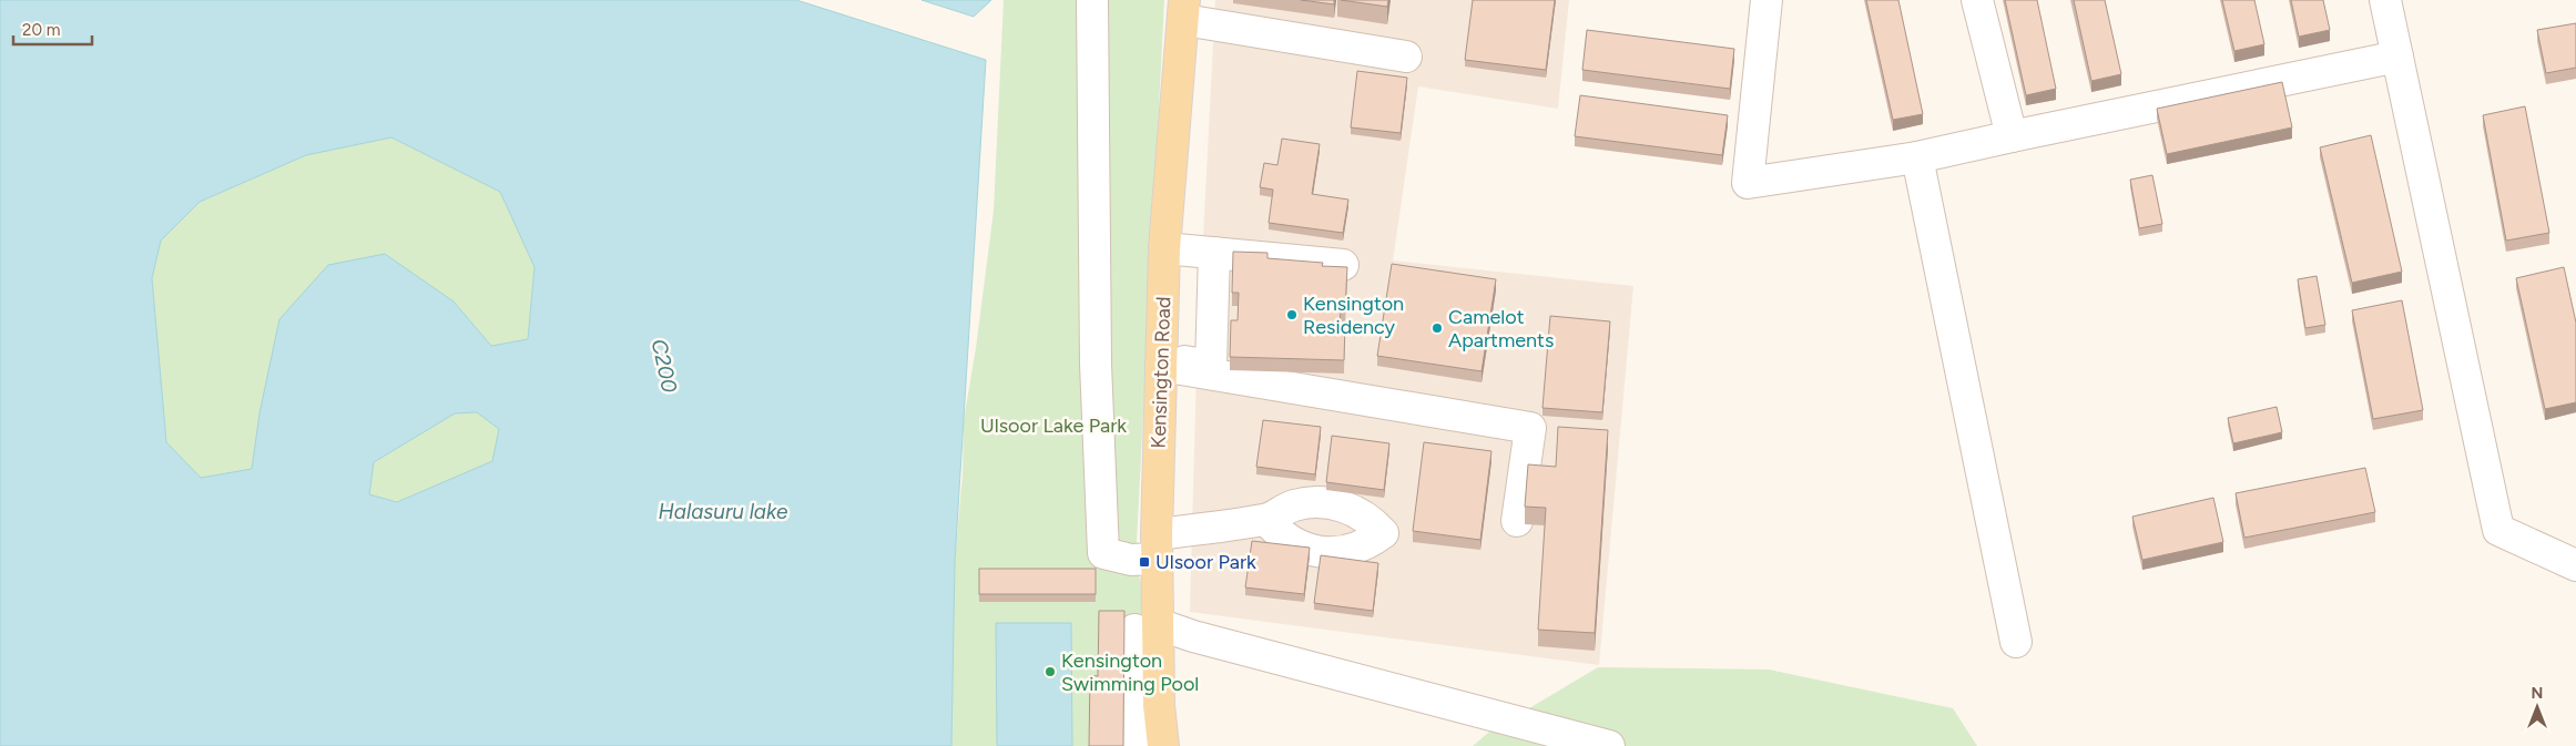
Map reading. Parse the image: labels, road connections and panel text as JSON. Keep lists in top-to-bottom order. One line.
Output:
{"streets":{"main road":["Kensington Road"]},"water":["C200","Halasuru lake"],"parks":["Ulsoor Lake Park"],"places":{"other":["Kensington Residency","Camelot Apartments","Kensington Swimming Pool"],"transit":["Ulsoor Park"]},"scale_bar":"20 m","north":"top"}
